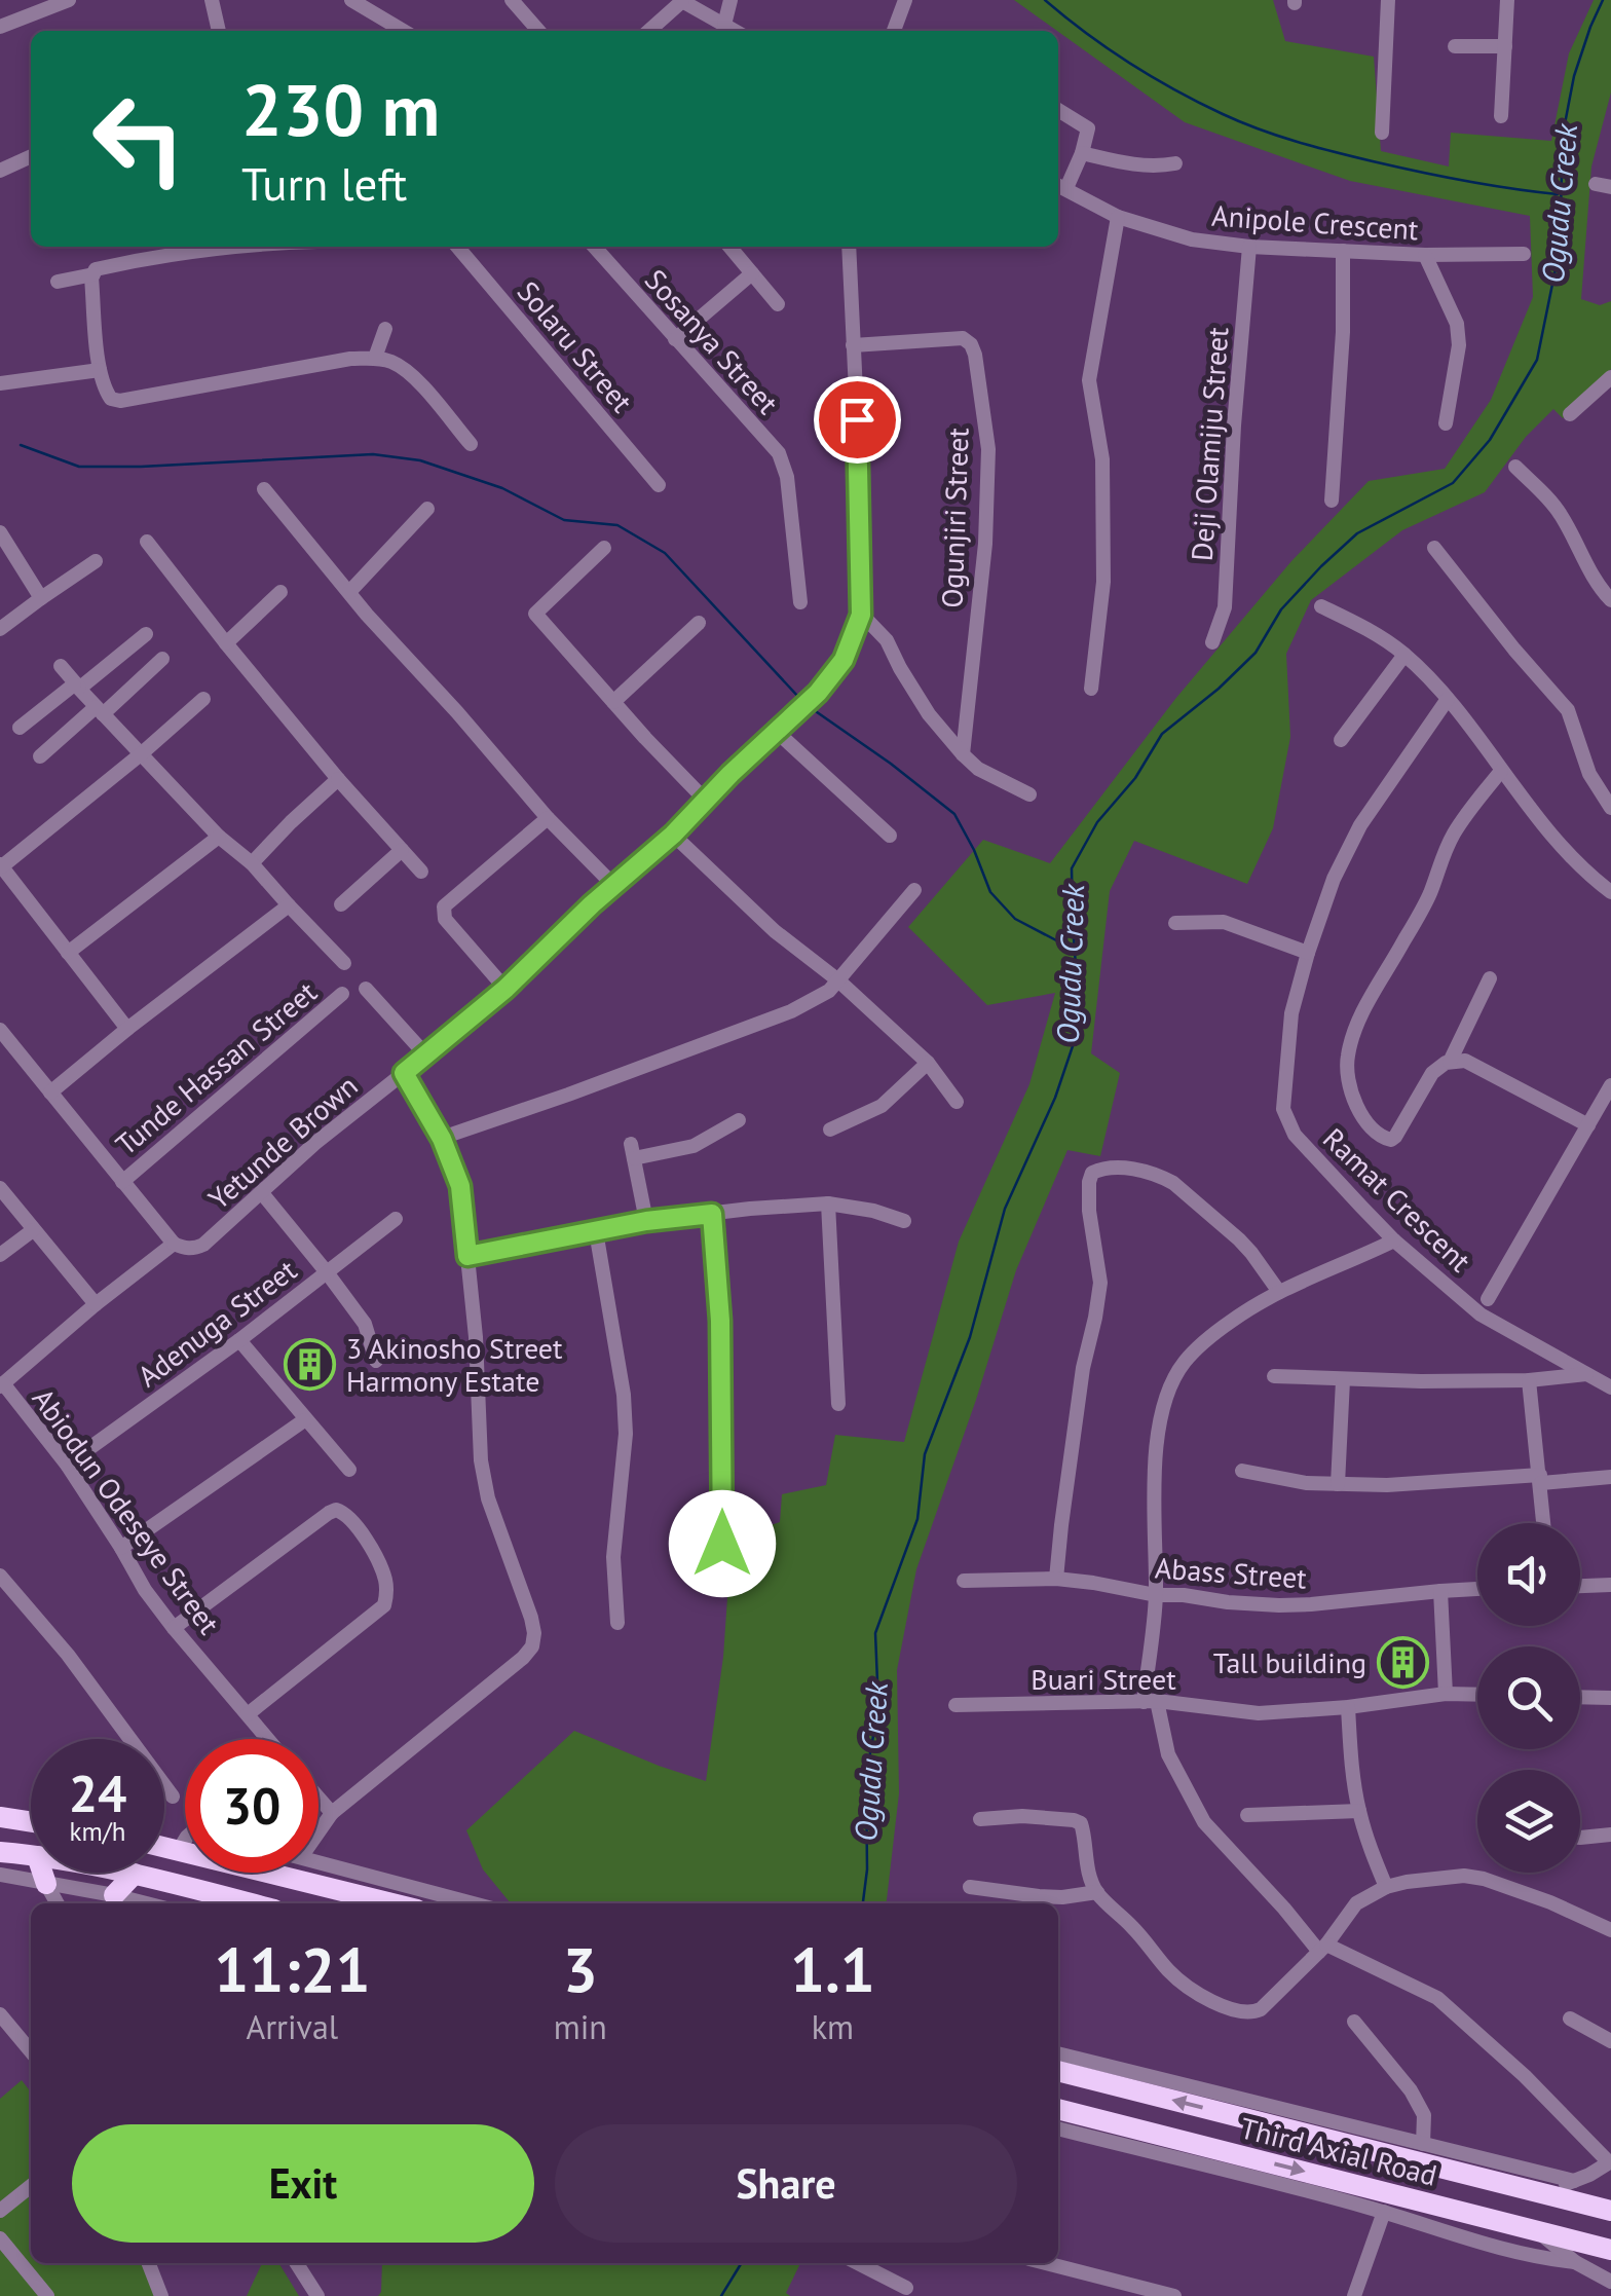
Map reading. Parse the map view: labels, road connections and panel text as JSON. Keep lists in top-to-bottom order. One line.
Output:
{"streets":{"highway":["Third Axial Road"],"street":["Anipole Crescent","Sosanya Street","Solaru Street","Deji Olamiju Street","Ogunjiri Street","Tunde Hassan Street","Yetunde Brown","Ramat Crescent","Adenuga Street","Abiodun Odeseye Street","Abass Street","Buari Street"]},"crossings":[["Anipole Crescent","Deji Olamiju Street"],["Adenuga Street","Abiodun Odeseye Street"]],"water":["Ogudu Creek"],"places":{"building":["3 Akinosho Street Harmony Estate","Tall building"]},"page":{"turn":["230 m","Turn left"],"speed":"24 km/h","limit":"30","eta":["11:21","Arrival","3","min","1.1","km"],"buttons":["Exit","Share"]}}
